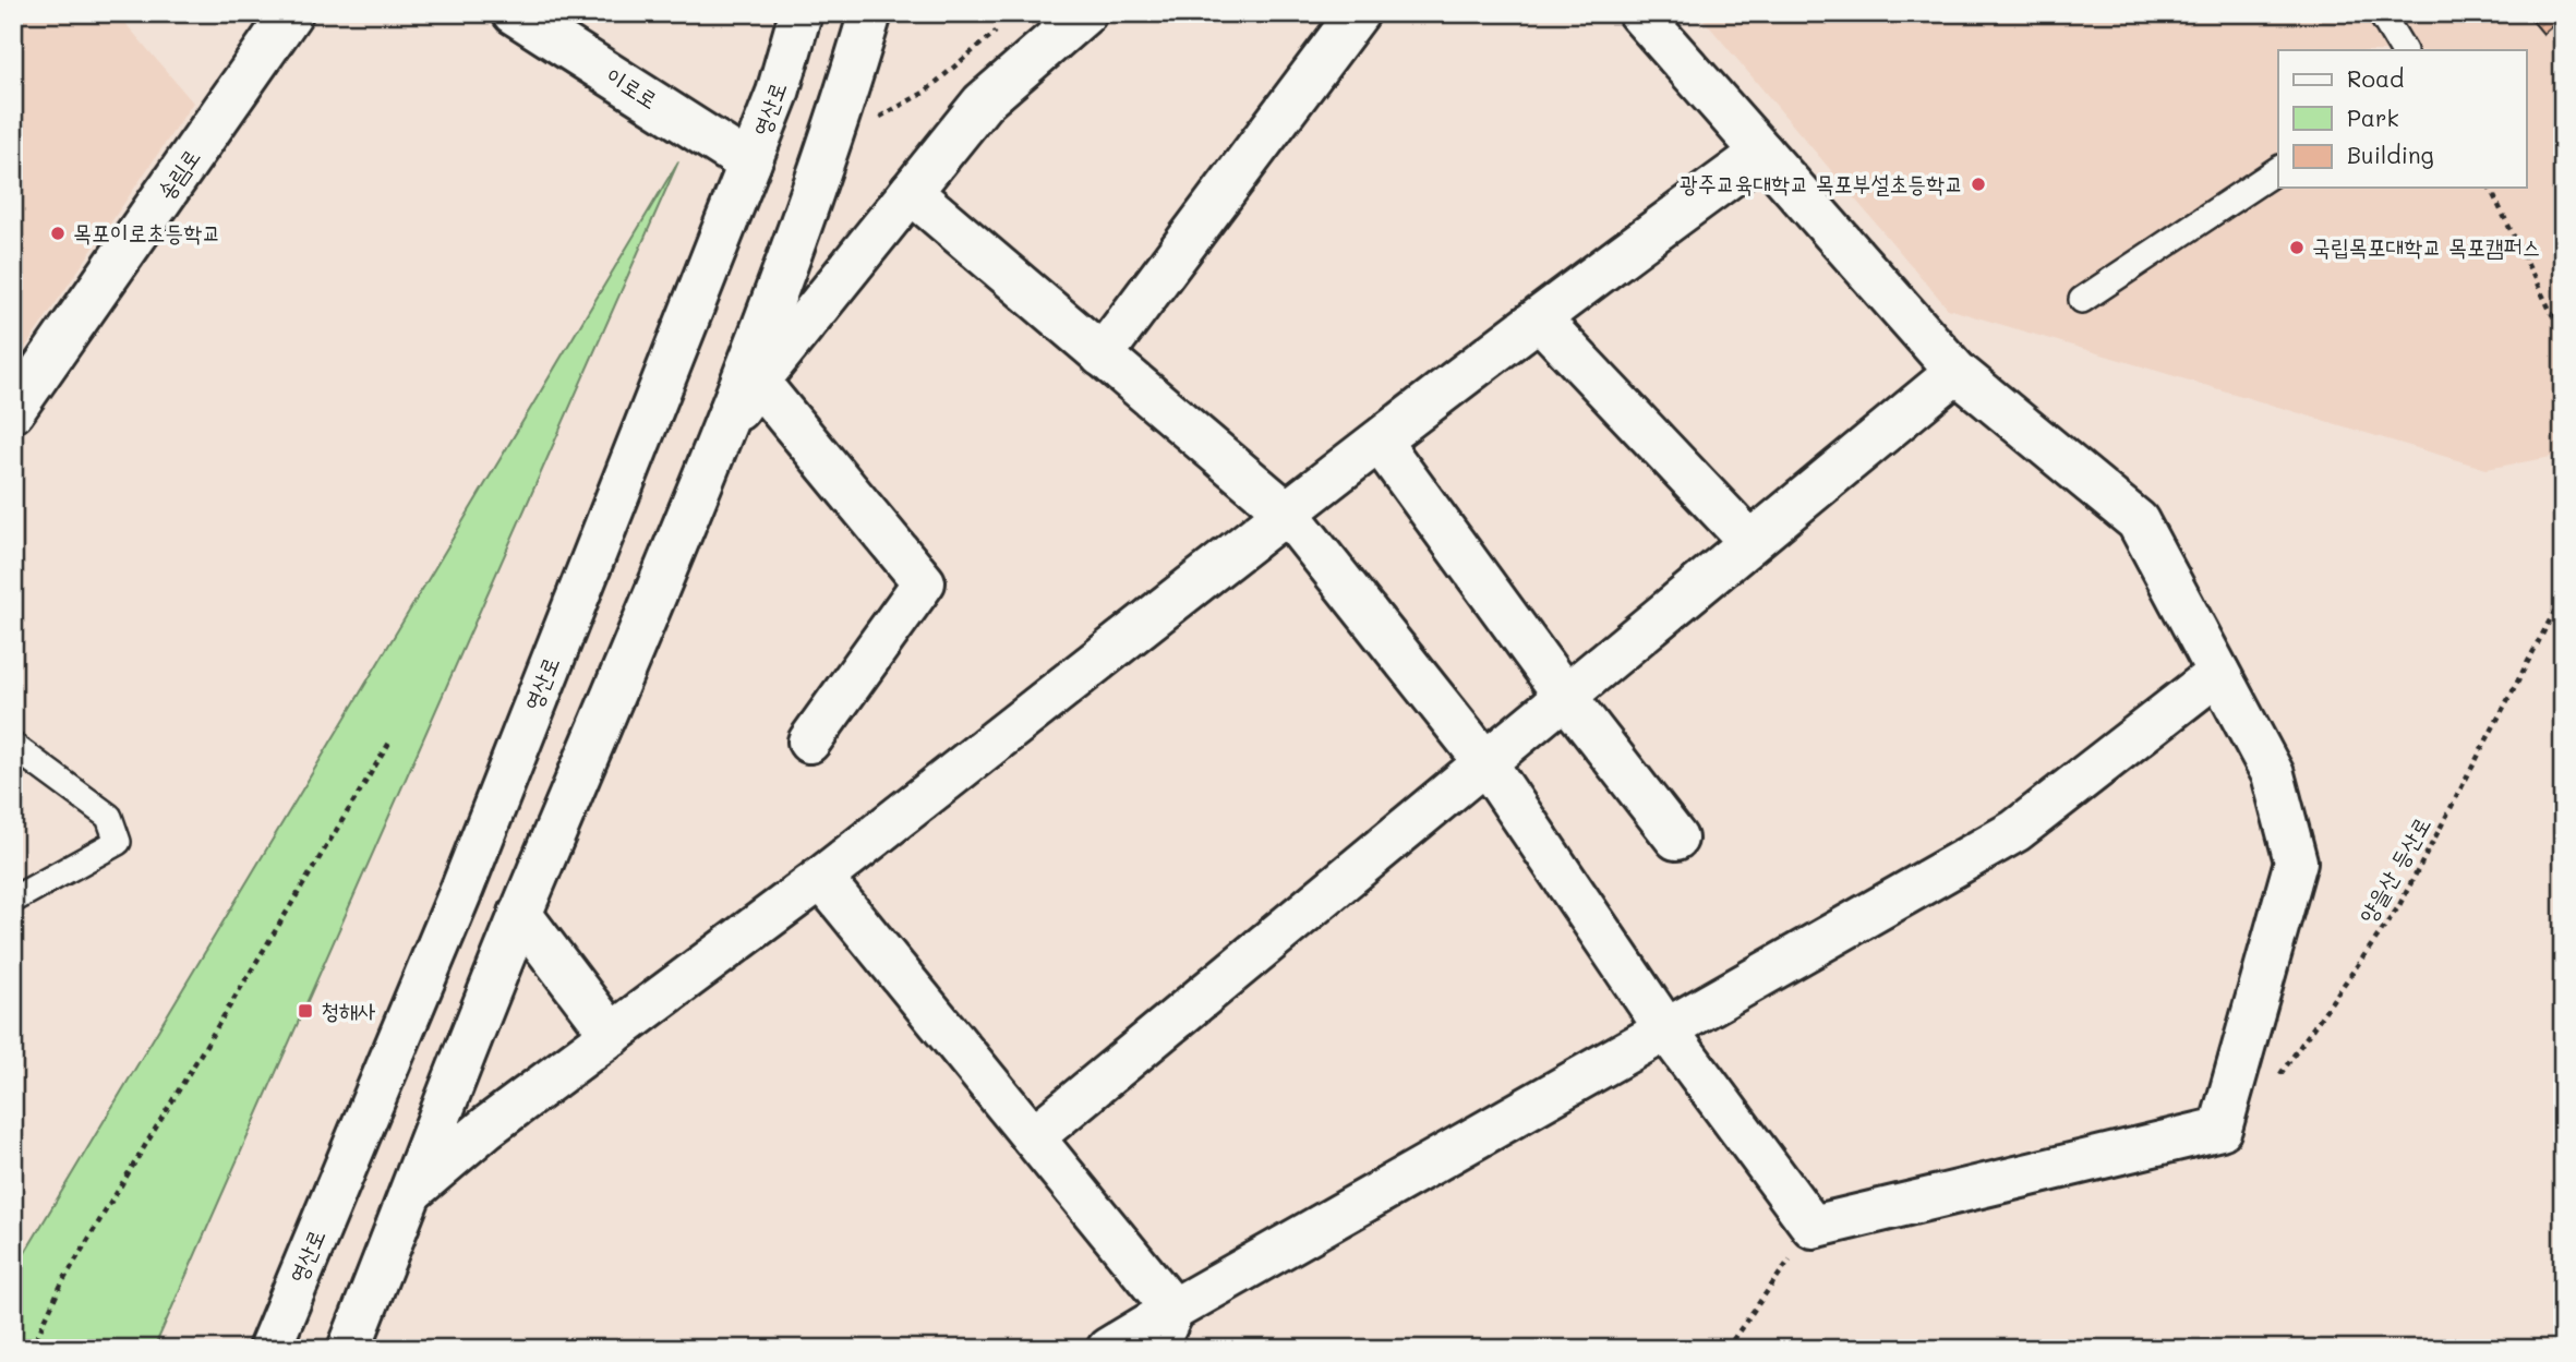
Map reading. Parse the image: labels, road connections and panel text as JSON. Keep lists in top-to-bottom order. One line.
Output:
{"streets":{"street":["이로로","영산로","송림로"],"path":["양을산 등산로"]},"crossings":[["이로로","영산로"]],"places":{"other":["광주교육대학교 목포부설초등학교","목포이로초등학교","국립목포대학교 목포캠퍼스"],"transit":["청해사"]},"legend":["Road","Park","Building"]}
